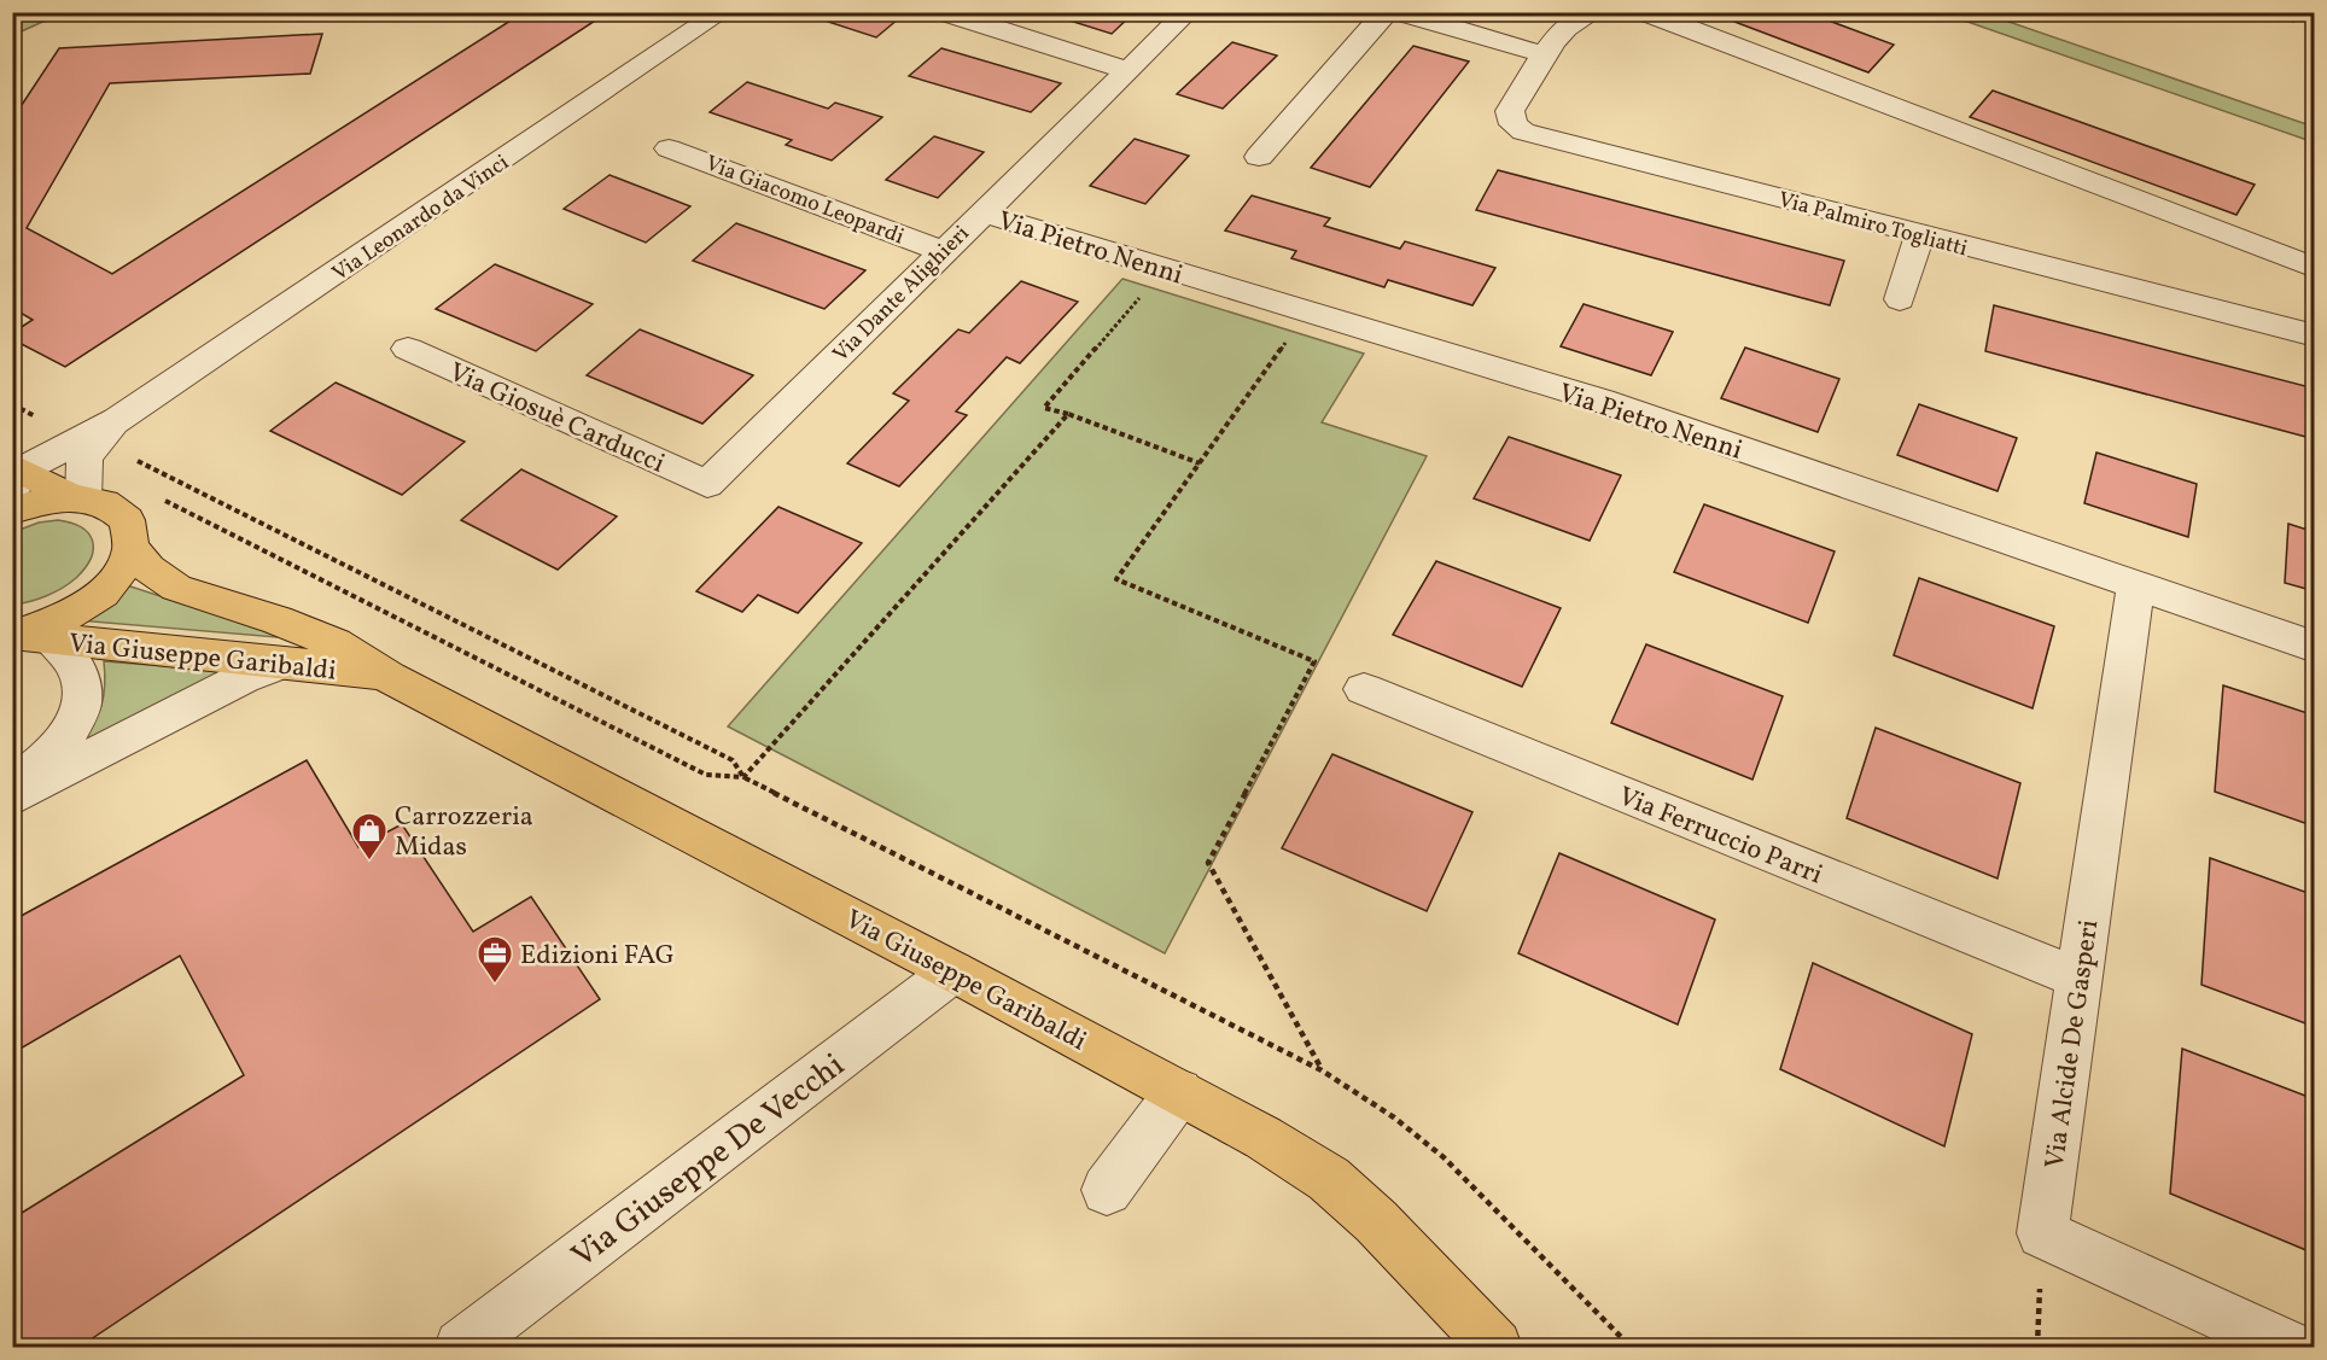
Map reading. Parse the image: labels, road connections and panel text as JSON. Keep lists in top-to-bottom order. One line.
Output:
{"streets":{"main road":["Via Giuseppe Garibaldi"],"street":["Via Giacomo Leopardi","Via Leonardo da Vinci","Via Palmiro Togliatti","Via Pietro Nenni","Via Dante Alighieri","Via Giosuè Carducci","Via Ferruccio Parri","Via Alcide De Gasperi","Via Giuseppe De Vecchi"]},"crossings":[["Via Giacomo Leopardi","Via Dante Alighieri"],["Via Pietro Nenni","Via Dante Alighieri"],["Via Pietro Nenni","Via Alcide De Gasperi"],["Via Dante Alighieri","Via Giosuè Carducci"],["Via Giuseppe Garibaldi","Via Giuseppe De Vecchi"],["Via Ferruccio Parri","Via Alcide De Gasperi"]],"places":{"shop":["Carrozzeria Midas"],"office":["Edizioni FAG"]}}
